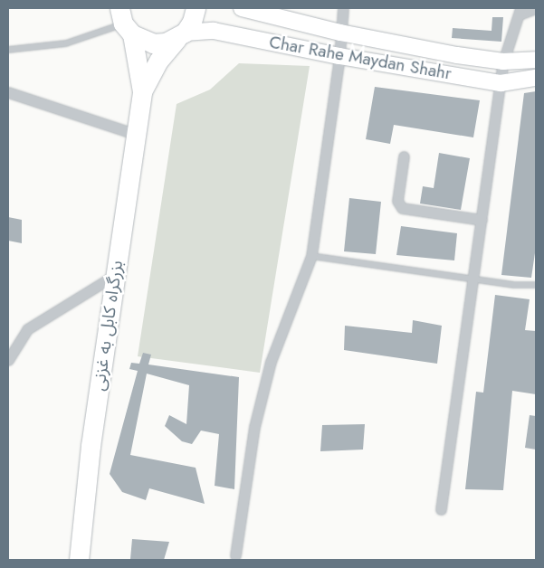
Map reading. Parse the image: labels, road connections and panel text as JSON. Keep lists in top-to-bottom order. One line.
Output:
{"streets":{"highway":["بزرگراه کابل به غزنی"],"main road":["Char Rahe Maydan Shahr"]},"crossings":[["Char Rahe Maydan Shahr","بزرگراه کابل به غزنی"]]}
